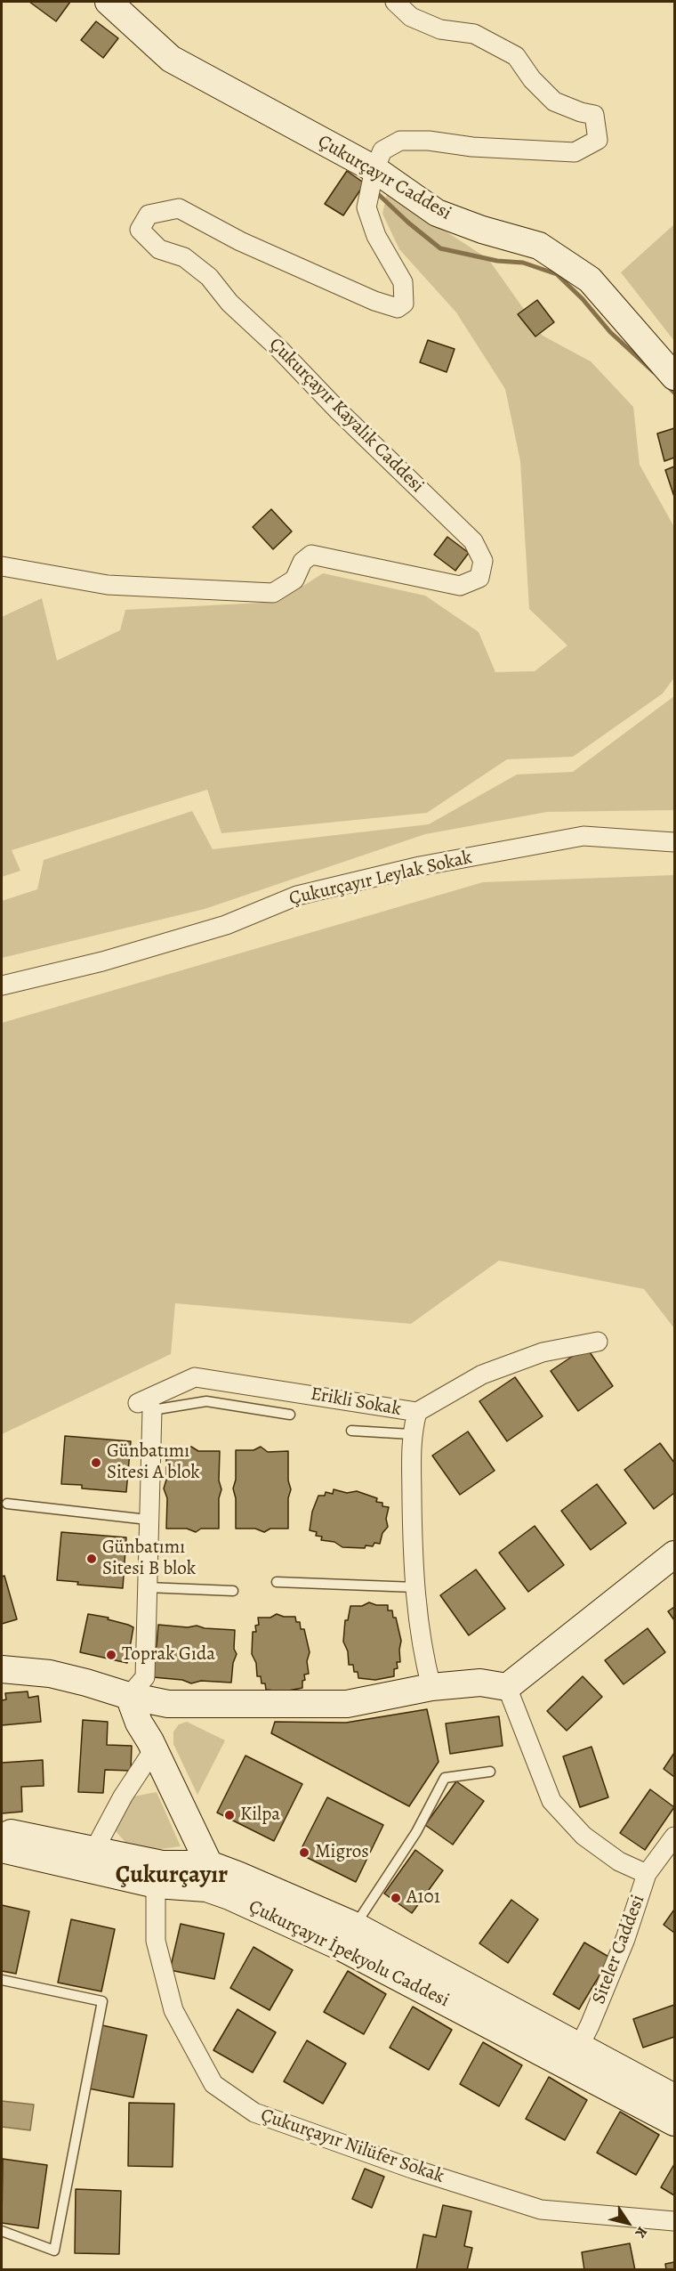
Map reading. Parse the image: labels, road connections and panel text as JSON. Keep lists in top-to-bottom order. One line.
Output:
{"streets":{"street":["Çukurçayır Caddesi","Çukurçayır Kayalık Caddesi","Çukurçayır Leylak Sokak","Erikli Sokak","Siteler Caddesi","Çukurçayır İpekyolu Caddesi","Çukurçayır Nilüfer Sokak"]},"crossings":[["Çukurçayır Caddesi","Çukurçayır Kayalık Caddesi"],["Siteler Caddesi","Çukurçayır İpekyolu Caddesi"],["Çukurçayır İpekyolu Caddesi","Çukurçayır Nilüfer Sokak"]],"districts":["Çukurçayır"],"places":["Günbatımı Sitesi A blok","Günbatımı Sitesi B blok","Toprak Gıda","Kilpa","Migros","A101"],"north":"bottom right"}
